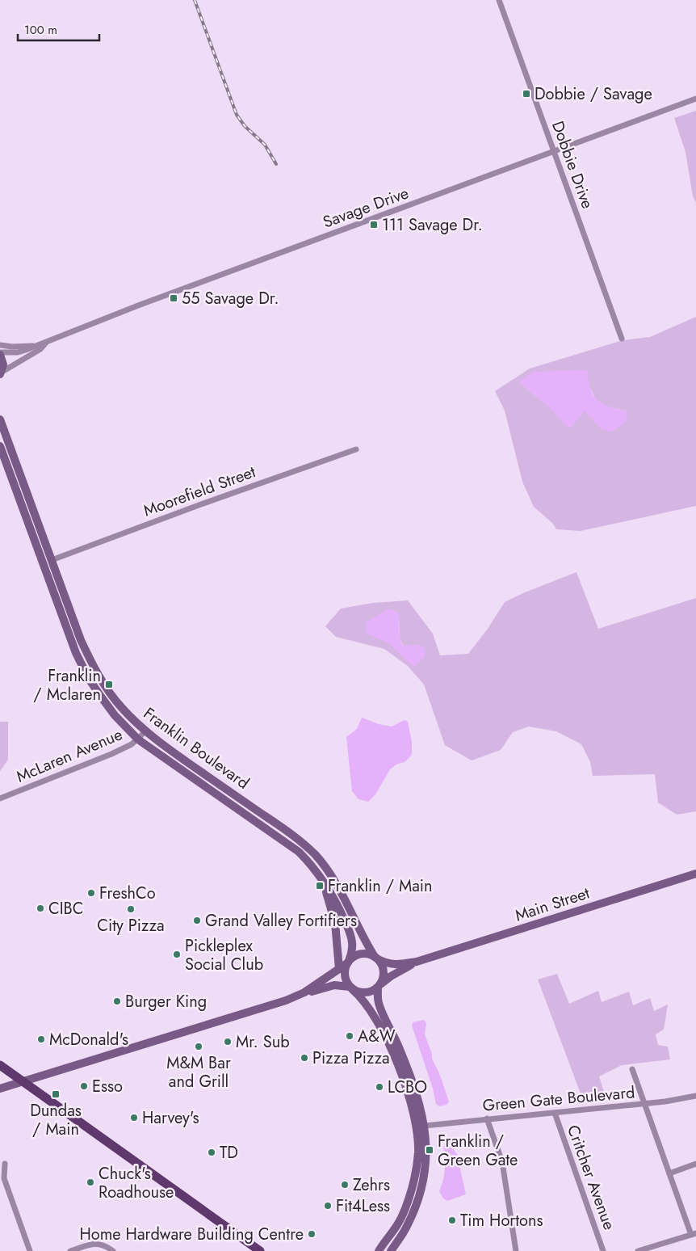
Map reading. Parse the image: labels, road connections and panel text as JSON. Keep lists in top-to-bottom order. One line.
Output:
{"streets":{"main road":["Franklin Boulevard","Main Street"],"street":["Dobbie Drive","Savage Drive","Moorefield Street","McLaren Avenue","Green Gate Boulevard","Critcher Avenue"]},"crossings":[["Dobbie Drive","Savage Drive"],["Moorefield Street","Franklin Boulevard"],["Franklin Boulevard","McLaren Avenue"],["Franklin Boulevard","Main Street"],["Green Gate Boulevard","Critcher Avenue"]],"places":{"transit":["Dobbie / Savage","111 Savage Dr.","55 Savage Dr.","Franklin / Mclaren","Franklin / Main","Dundas / Main","Franklin / Green Gate"],"other":["FreshCo","CIBC","City Pizza","Grand Valley Fortifiers","Pickleplex Social Club","Burger King","A&W","McDonald's","Mr. Sub","M&M Bar and Grill","Pizza Pizza","Esso","LCBO","Harvey's","TD","Chuck's Roadhouse","Zehrs","Fit4Less","Tim Hortons","Home Hardware Building Centre"]},"scale_bar":"100 m"}
